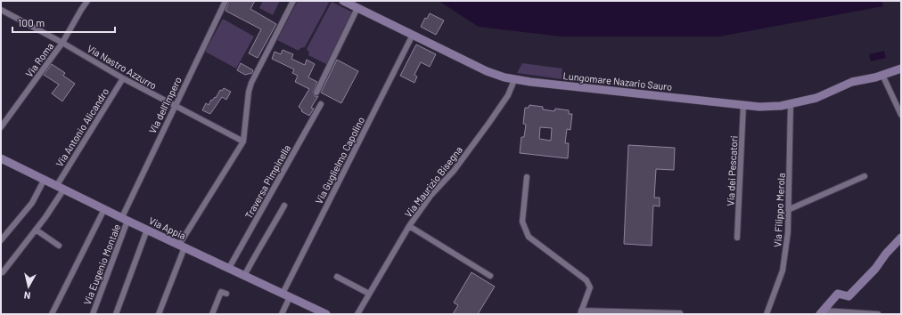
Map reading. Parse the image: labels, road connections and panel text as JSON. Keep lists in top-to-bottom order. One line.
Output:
{"streets":{"street":["Via Roma","Via Nastro Azzurro","Lungomare Nazario Sauro","Via dell'Impero","Via Antonio Alicandro","Via Guglielmo Capolino","Via dei Pescatori","Traversa Pimpinella","Via Maurizio Bisegna","Via Filippo Merola","Via Appia","Via Eugenio Montale"]},"crossings":[["Via Roma","Via Nastro Azzurro"],["Via Nastro Azzurro","Via dell'Impero"],["Via Nastro Azzurro","Via Antonio Alicandro"],["Lungomare Nazario Sauro","Via Guglielmo Capolino"],["Lungomare Nazario Sauro","Via dei Pescatori"],["Lungomare Nazario Sauro","Via Maurizio Bisegna"],["Lungomare Nazario Sauro","Via Filippo Merola"],["Via dell'Impero","Via Appia"],["Via dell'Impero","Via Eugenio Montale"],["Via Antonio Alicandro","Via Appia"],["Via Guglielmo Capolino","Via Appia"],["Traversa Pimpinella","Via Appia"],["Via Appia","Via Eugenio Montale"]],"scale_bar":"100 m","north":"bottom"}
